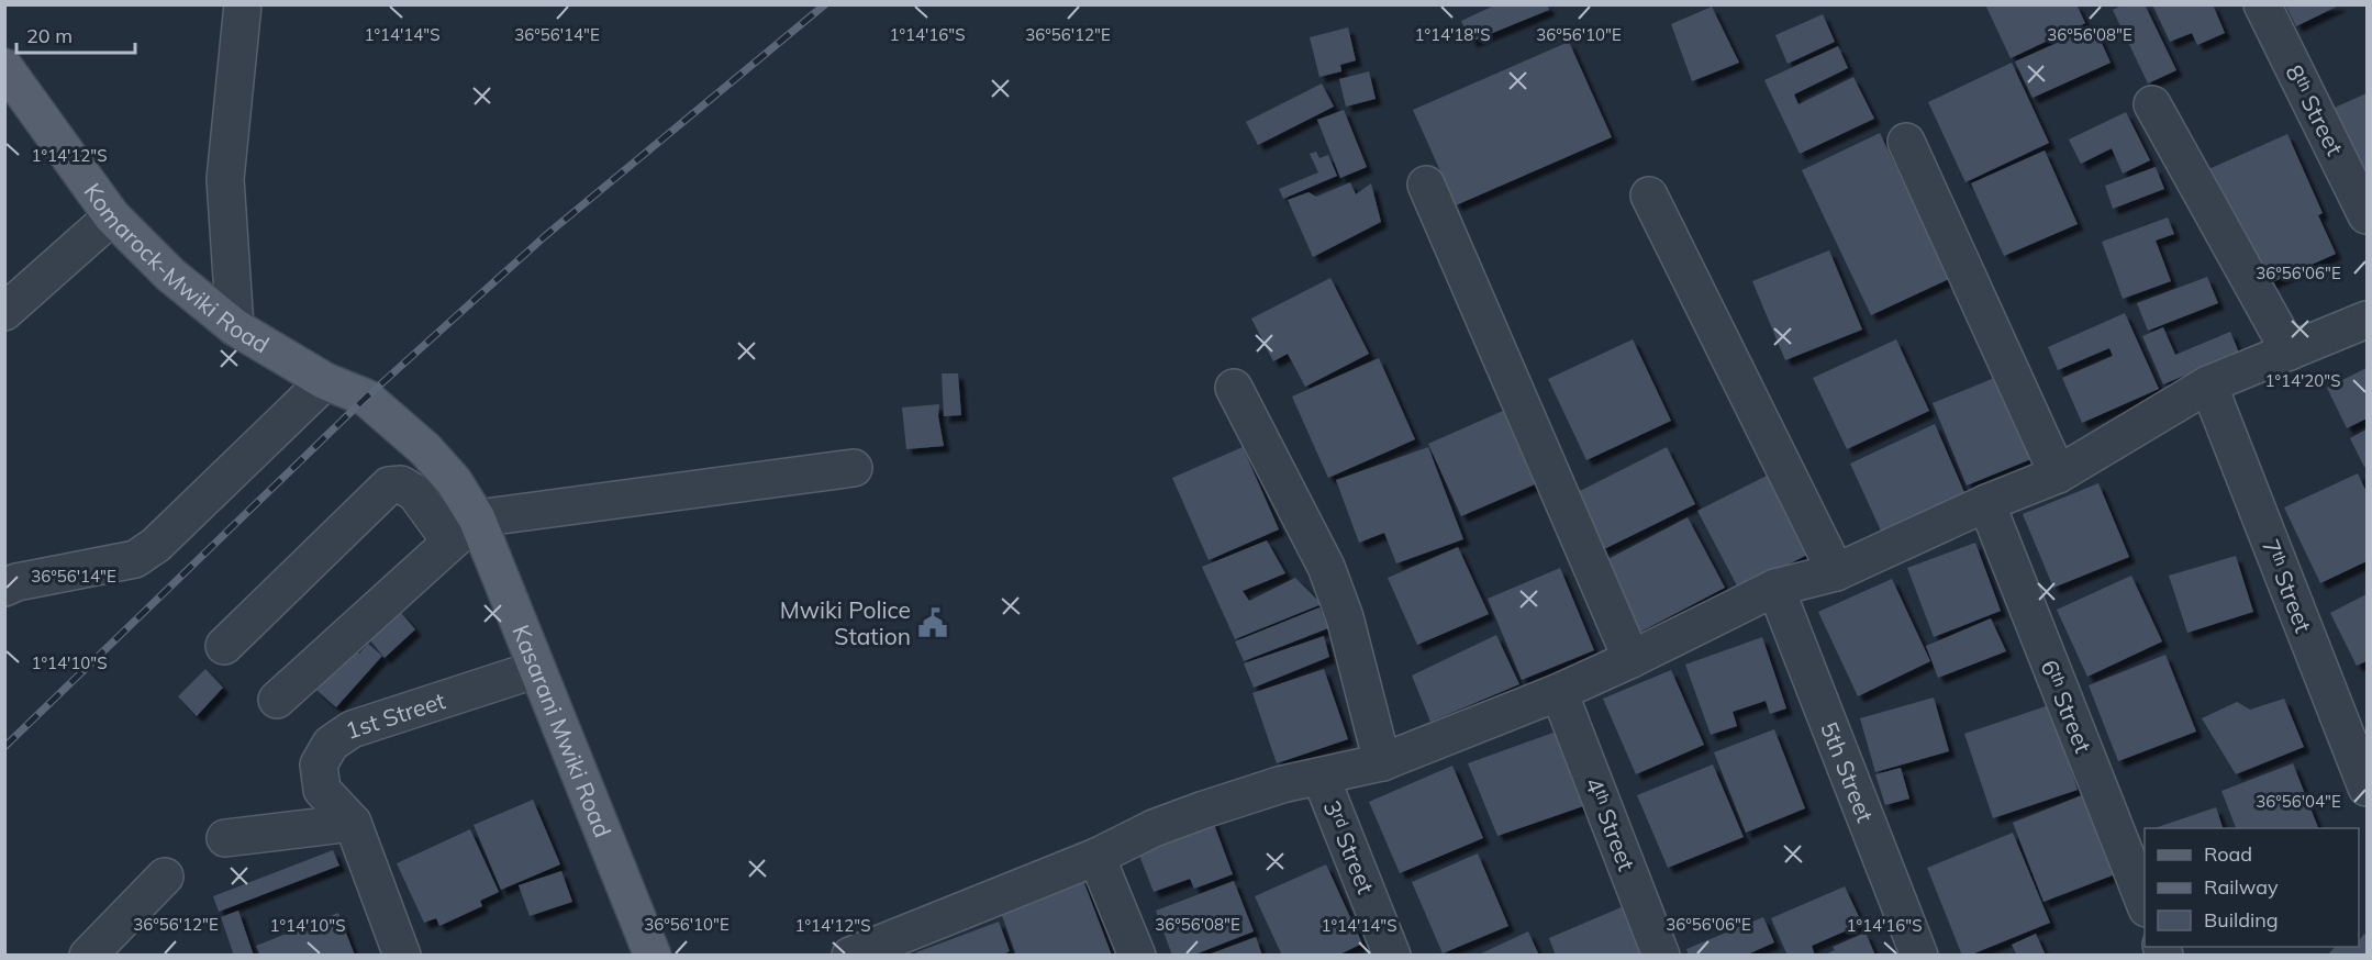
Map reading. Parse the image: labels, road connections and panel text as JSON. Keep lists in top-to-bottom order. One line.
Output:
{"streets":{"main road":["Komarock-Mwiki Road","Kasarani Mwiki Road"],"street":["8ᵗʰ Street","7ᵗʰ Street","6ᵗʰ Street","1st Street","5th Street","4ᵗʰ Street","3ʳᵈ Street"]},"crossings":[["Komarock-Mwiki Road","Kasarani Mwiki Road"],["1st Street","Kasarani Mwiki Road"]],"places":{"public building":["Mwiki Police Station"]},"legend":["Road","Railway","Building"],"scale_bar":"20 m","coordinates":["1°14'14\"S","1°14'16\"S","1°14'18\"S","36°56'12\"E","36°56'14\"E","36°56'10\"E","36°56'08\"E","1°14'12\"S","36°56'06\"E","1°14'20\"S","1°14'10\"S","36°56'04\"E"]}
